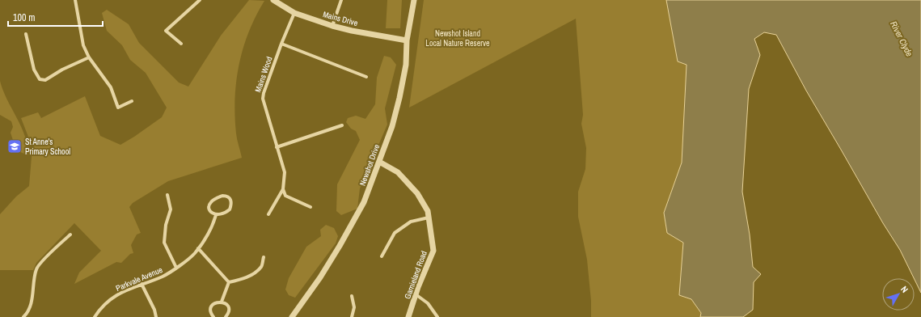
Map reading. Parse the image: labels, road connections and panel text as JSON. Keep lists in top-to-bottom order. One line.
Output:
{"streets":{"street":["Mains Drive","Mains Wood","Newshot Drive","Garnieland Road","Parkvale Avenue"]},"crossings":[["Mains Drive","Mains Wood"],["Mains Drive","Newshot Drive"],["Newshot Drive","Garnieland Road"]],"water":["River Clyde"],"parks":["Newshot Island Local Nature Reserve"],"places":{"school or university":["St Anne's Primary School"]},"scale_bar":"100 m","north":"top right"}
